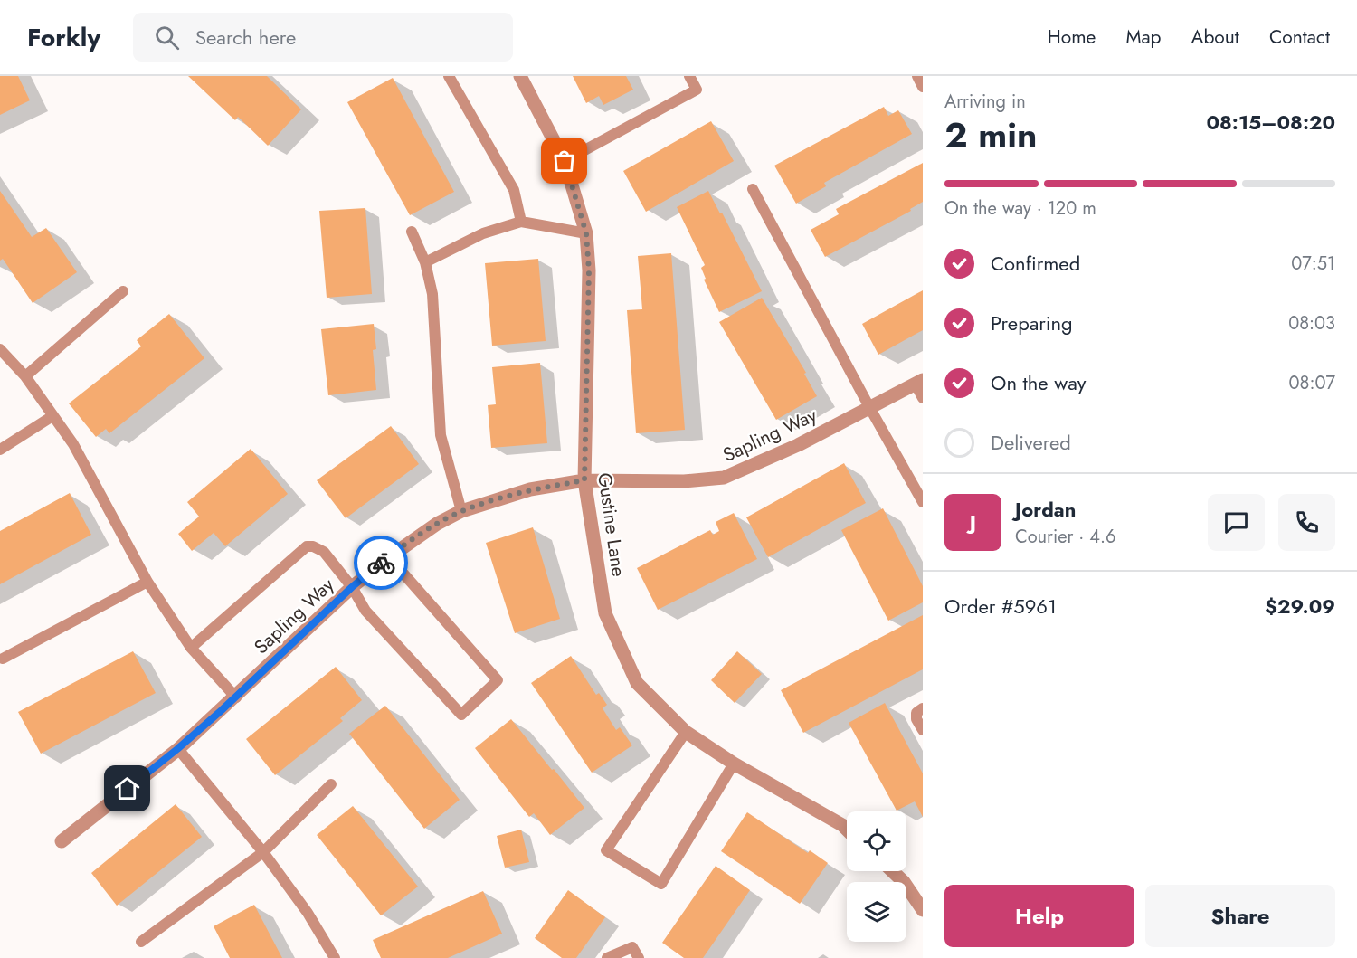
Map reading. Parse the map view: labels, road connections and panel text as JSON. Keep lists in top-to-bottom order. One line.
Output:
{"streets":{"street":["Sapling Way","Gustine Lane"]},"crossings":[["Sapling Way","Gustine Lane"]],"page":{"header":"Forkly","search":"Search here","nav":["Home","Map","About","Contact"],"heading":["2 min","Arriving in","08:15–08:20"],"panel":["Jordan","Courier · 4.6","Order #5961","$29.09"],"bar":"On the way · 120 m","list":[["Confirmed","07:51"],["Preparing","08:03"],["On the way","08:07"],"Delivered"],"round":"J","buttons":["Help","Share"]}}
